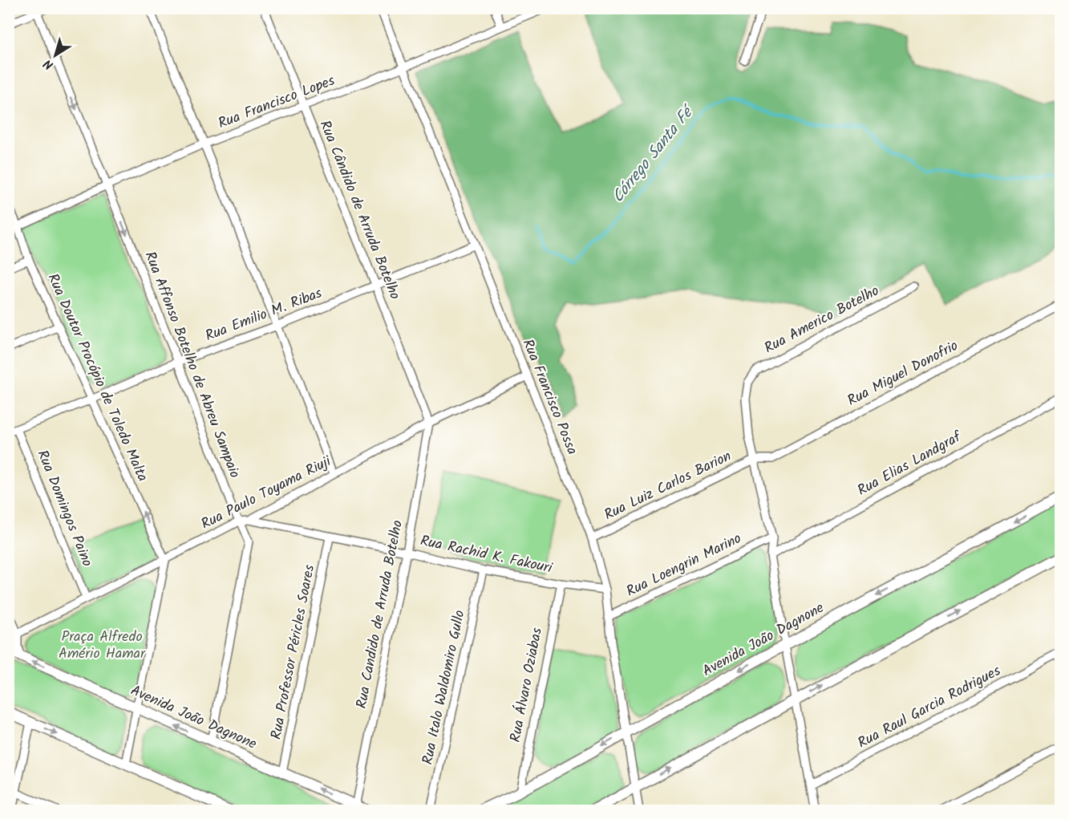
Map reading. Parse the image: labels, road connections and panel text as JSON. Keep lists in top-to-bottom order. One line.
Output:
{"streets":{"street":["Rua Francisco Lopes","Rua Cândido de Arruda Botelho","Rua Emilio M. Ribas","Rua Americo Botelho","Rua Affonso Botelho de Abreu Sampaio","Rua Miguel Donofrio","Rua Doutor Procópio de Toledo Malta","Rua Francisco Possa","Rua Elias Landgraf","Rua Luiz Carlos Barion","Rua Paulo Toyama Riuji","Rua Domingos Paino","Rua Rachid K. Fakouri","Rua Loengrin Marino","Rua Candido de Arruda Botelho","Avenida João Dagnone","Rua Professor Péricles Soares","Rua Álvaro Oziabas","Rua Italo Waldomiro Gullo","Rua Raul Garcia Rodrigues"]},"crossings":[["Rua Francisco Lopes","Rua Cândido de Arruda Botelho"],["Rua Francisco Lopes","Rua Affonso Botelho de Abreu Sampaio"],["Rua Francisco Lopes","Rua Doutor Procópio de Toledo Malta"],["Rua Francisco Lopes","Rua Francisco Possa"],["Rua Cândido de Arruda Botelho","Rua Emilio M. Ribas"],["Rua Cândido de Arruda Botelho","Rua Paulo Toyama Riuji"],["Rua Cândido de Arruda Botelho","Rua Candido de Arruda Botelho"],["Rua Emilio M. Ribas","Rua Affonso Botelho de Abreu Sampaio"],["Rua Emilio M. Ribas","Rua Doutor Procópio de Toledo Malta"],["Rua Emilio M. Ribas","Rua Francisco Possa"],["Rua Emilio M. Ribas","Rua Domingos Paino"],["Rua Americo Botelho","Rua Miguel Donofrio"],["Rua Americo Botelho","Rua Luiz Carlos Barion"],["Rua Affonso Botelho de Abreu Sampaio","Rua Paulo Toyama Riuji"],["Rua Affonso Botelho de Abreu Sampaio","Avenida João Dagnone"],["Rua Miguel Donofrio","Rua Luiz Carlos Barion"],["Rua Doutor Procópio de Toledo Malta","Rua Paulo Toyama Riuji"],["Rua Francisco Possa","Rua Luiz Carlos Barion"],["Rua Francisco Possa","Rua Paulo Toyama Riuji"],["Rua Francisco Possa","Rua Rachid K. Fakouri"],["Rua Francisco Possa","Rua Loengrin Marino"],["Rua Francisco Possa","Avenida João Dagnone"],["Rua Paulo Toyama Riuji","Rua Domingos Paino"],["Rua Paulo Toyama Riuji","Rua Rachid K. Fakouri"],["Rua Paulo Toyama Riuji","Rua Candido de Arruda Botelho"],["Rua Rachid K. Fakouri","Rua Candido de Arruda Botelho"],["Rua Rachid K. Fakouri","Rua Professor Péricles Soares"],["Rua Rachid K. Fakouri","Rua Álvaro Oziabas"],["Rua Rachid K. Fakouri","Rua Italo Waldomiro Gullo"],["Rua Candido de Arruda Botelho","Avenida João Dagnone"],["Avenida João Dagnone","Rua Professor Péricles Soares"],["Avenida João Dagnone","Rua Álvaro Oziabas"]],"one_way":["Rua Affonso Botelho de Abreu Sampaio","Rua Doutor Procópio de Toledo Malta"],"water":["Córrego Santa Fé"],"parks":["Praça Alfredo Amério Hamar"],"north":"bottom left"}
